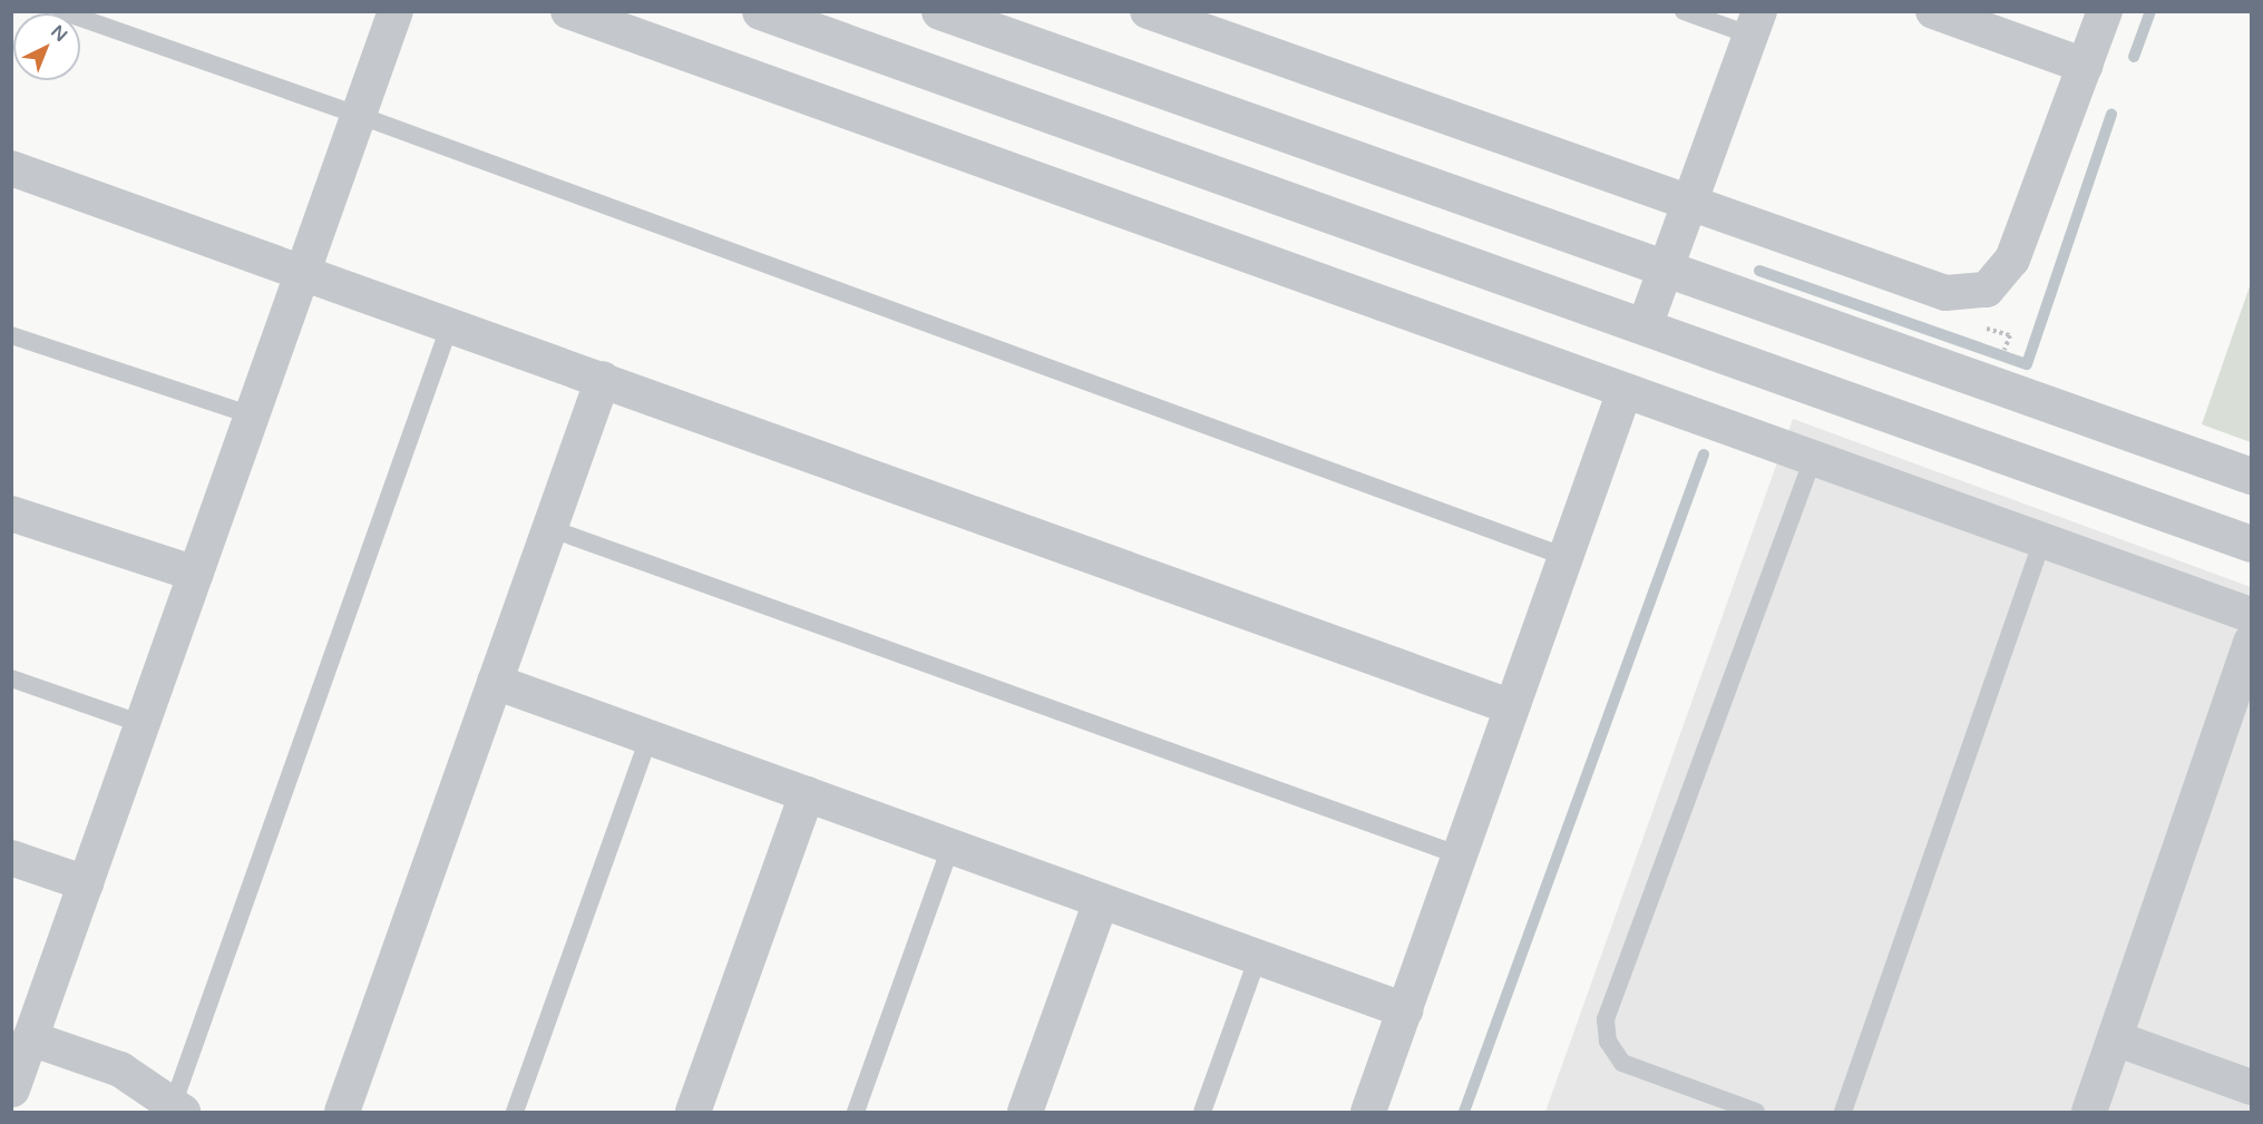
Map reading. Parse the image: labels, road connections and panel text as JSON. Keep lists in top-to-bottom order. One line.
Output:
{"north":"top right"}
